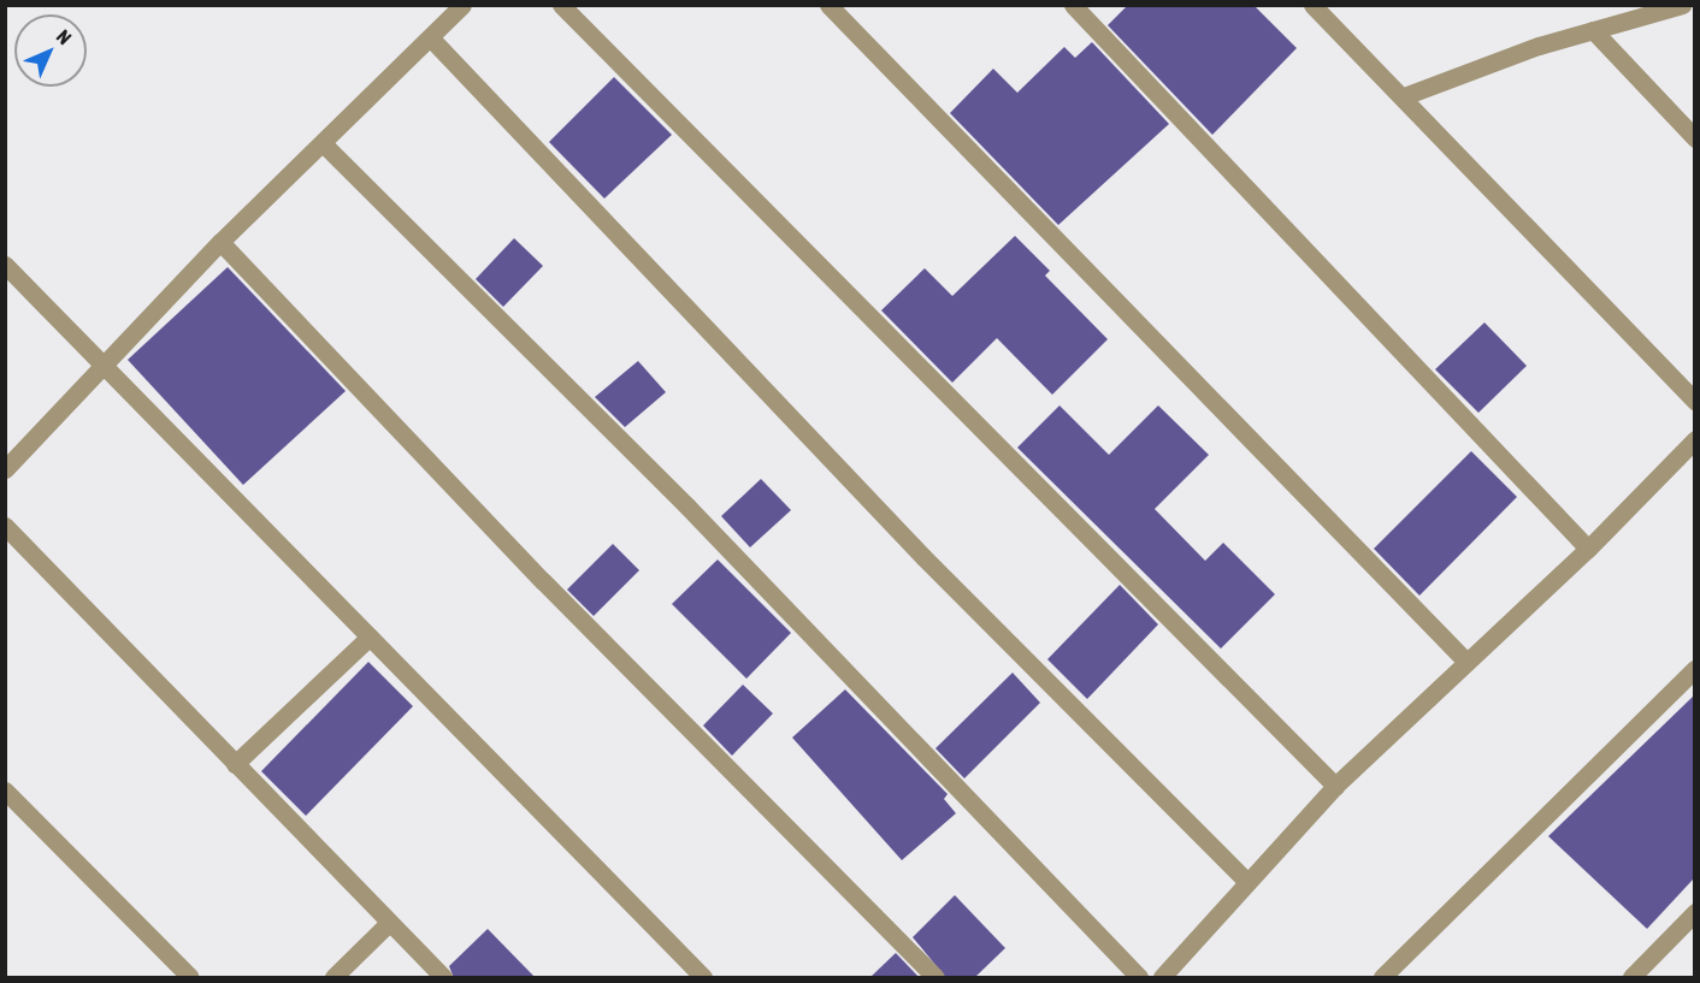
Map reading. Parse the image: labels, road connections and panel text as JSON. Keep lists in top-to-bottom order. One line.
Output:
{"north":"top right"}
